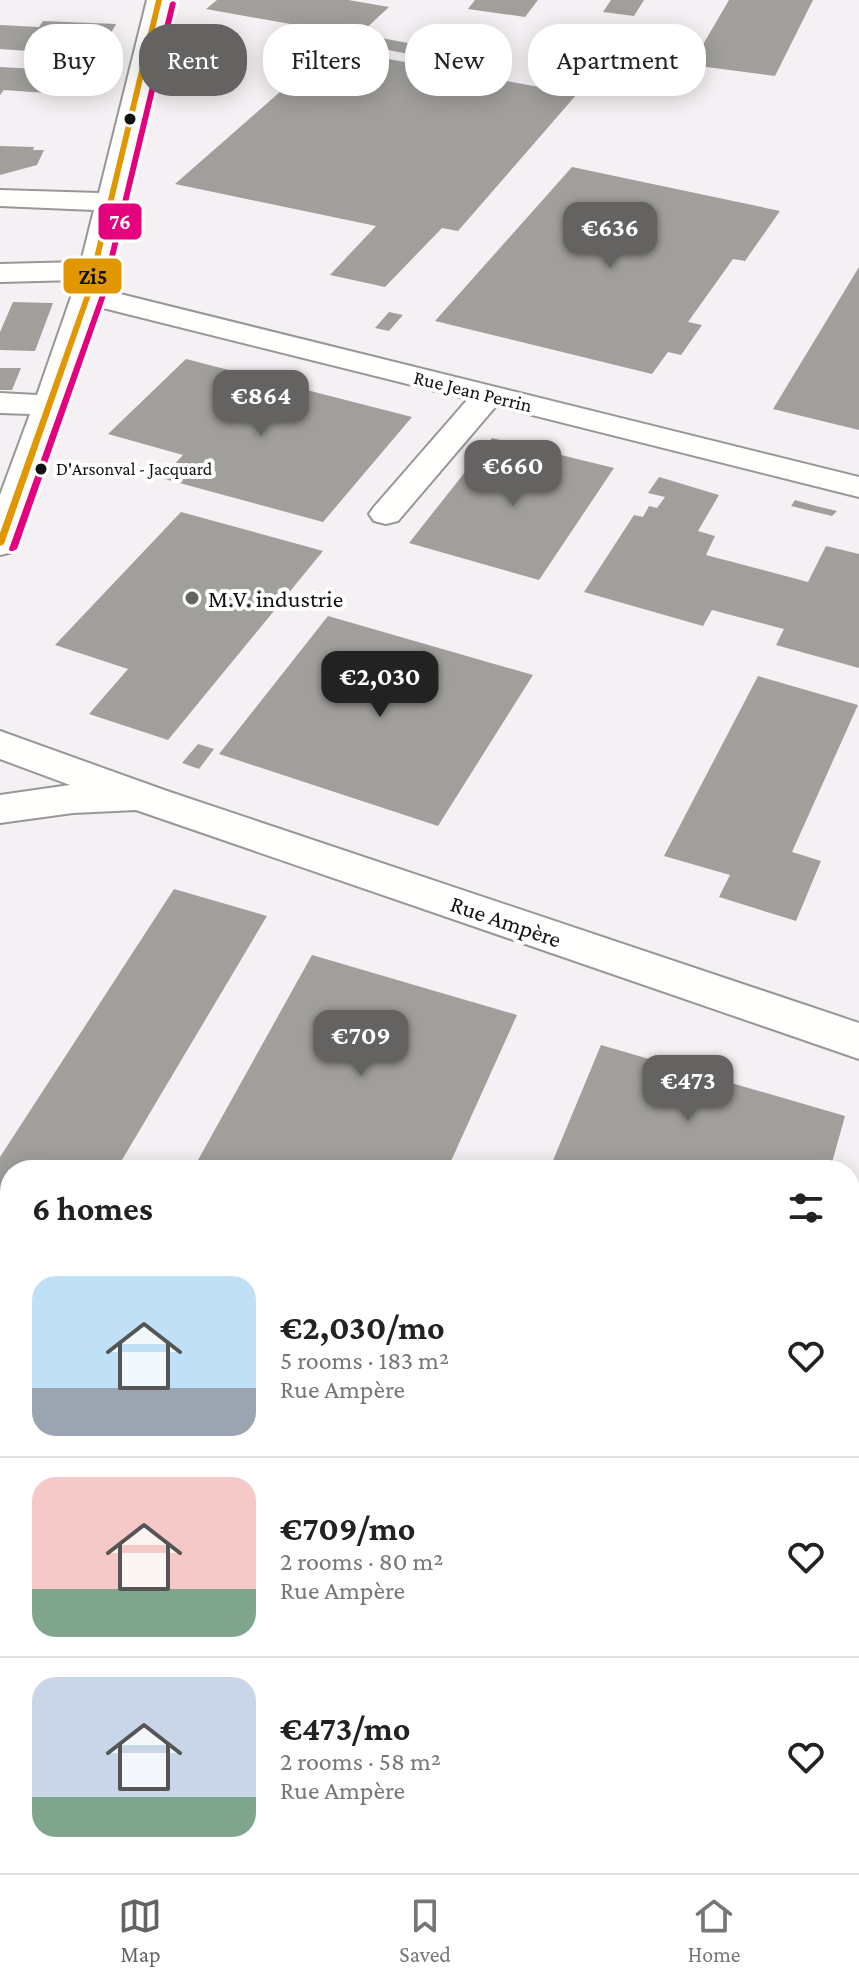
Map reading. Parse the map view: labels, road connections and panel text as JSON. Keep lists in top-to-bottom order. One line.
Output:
{"streets":{"street":["Rue Jean Perrin","Rue Ampère"]},"places":["D'Arsonval - Jacquard","M.V. industrie"],"lines":["transit line Zi5","transit line 76"],"page":{"chip":["Buy","Rent","Filters","New","Apartment"],"price":["€636","€864","€660","€2,030","€709","€473"],"heading":"6 homes","list":[{"name":"€2,030/mo","note":"5 rooms · 183 m² · Rue Ampère"},{"name":"€709/mo","note":"2 rooms · 80 m² · Rue Ampère"},{"name":"€473/mo","note":"2 rooms · 58 m² · Rue Ampère"}],"tabs":["Map","Saved","Home"]}}
